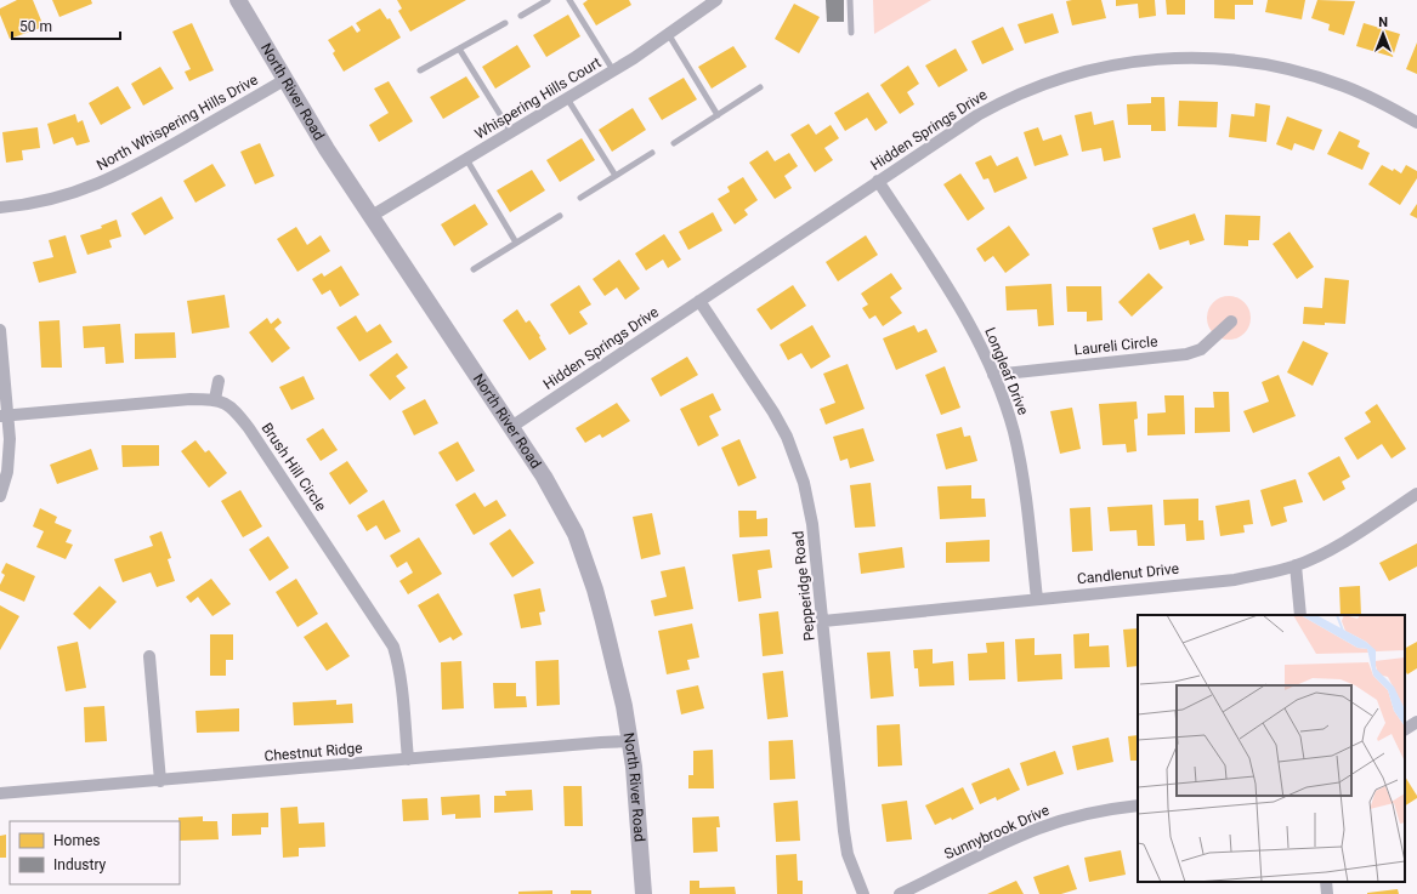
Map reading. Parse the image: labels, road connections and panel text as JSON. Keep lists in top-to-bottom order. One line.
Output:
{"streets":{"street":["North River Road","Whispering Hills Court","North Whispering Hills Drive","Hidden Springs Drive","Laureli Circle","Longleaf Drive","Brush Hill Circle","Candlenut Drive","Pepperidge Road","Chestnut Ridge","Sunnybrook Drive"]},"crossings":[["North River Road","Whispering Hills Court"],["North River Road","North Whispering Hills Drive"],["North River Road","Hidden Springs Drive"],["North River Road","Chestnut Ridge"],["Hidden Springs Drive","Longleaf Drive"],["Hidden Springs Drive","Pepperidge Road"],["Laureli Circle","Longleaf Drive"],["Longleaf Drive","Candlenut Drive"],["Brush Hill Circle","Chestnut Ridge"],["Candlenut Drive","Pepperidge Road"]],"legend":["Homes","Industry"],"scale_bar":"50 m","north":"top"}
